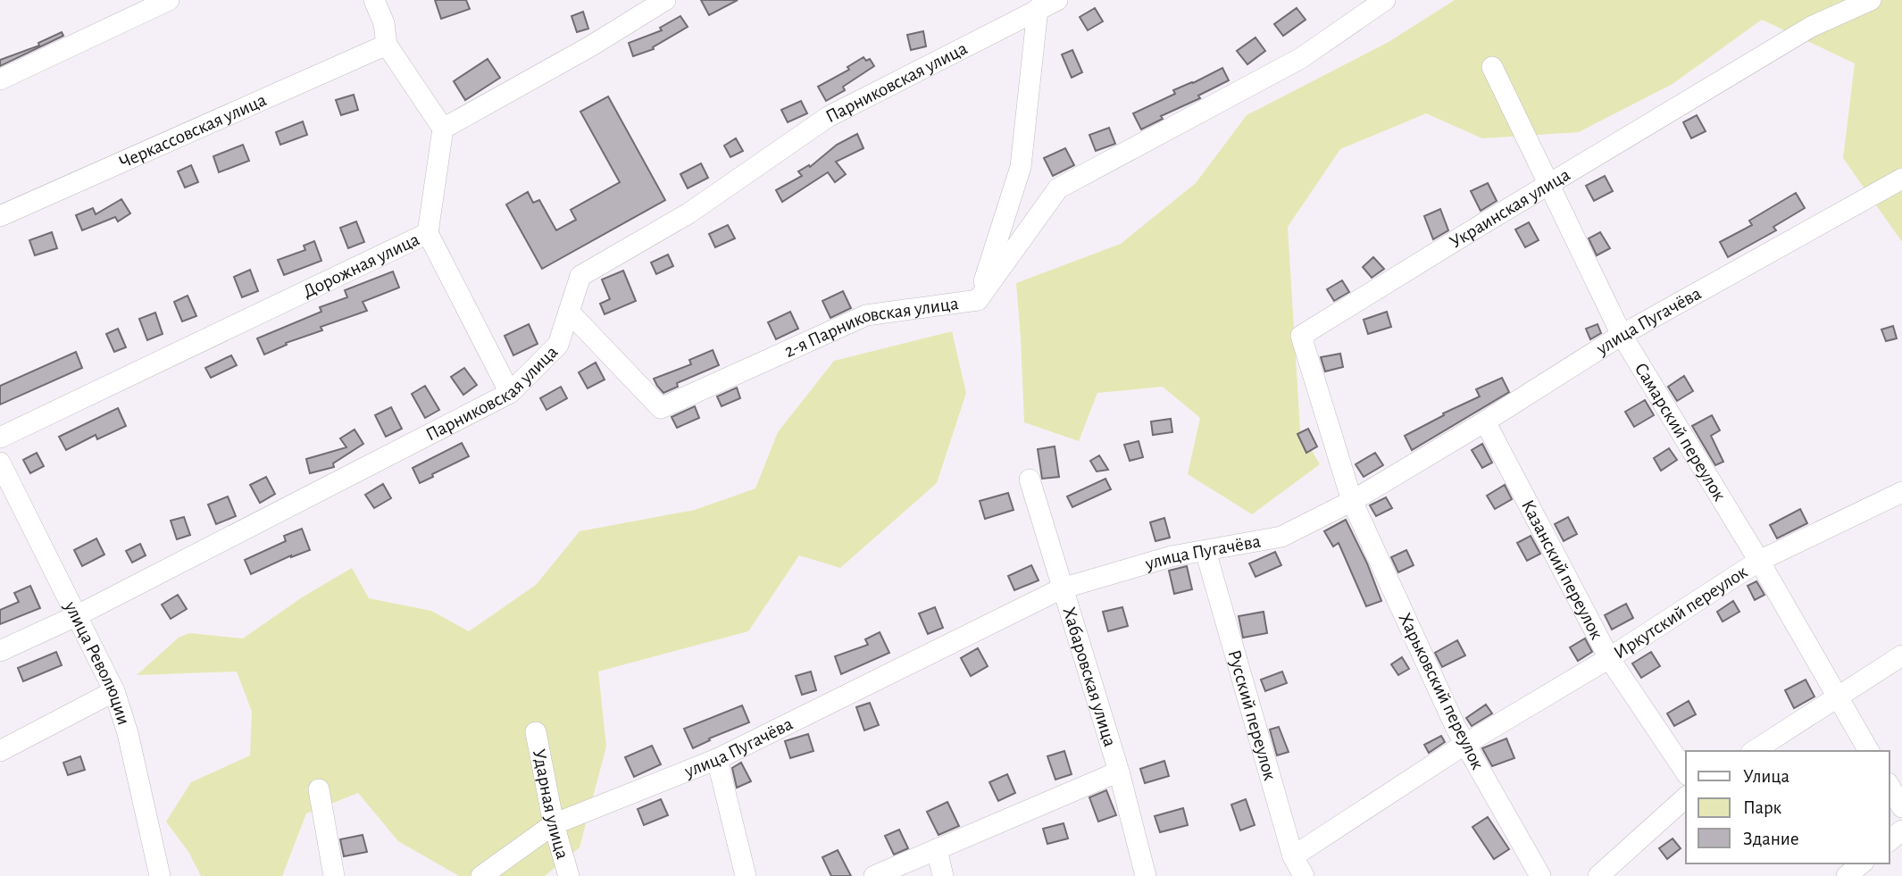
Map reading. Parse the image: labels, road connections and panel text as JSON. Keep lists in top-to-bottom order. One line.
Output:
{"streets":{"street":["Парниковская улица","Черкассовская улица","Украинская улица","Дорожная улица","улица Пугачёва","2-я Парниковская улица","Самарский переулок","Казанский переулок","Иркутский переулок","улица Революции","Хабаровская улица","Харьковский переулок","Русский переулок","Ударная улица"]},"crossings":[["Парниковская улица","2-я Парниковская улица"],["Парниковская улица","улица Революции"],["Украинская улица","улица Пугачёва"],["Украинская улица","Самарский переулок"],["Украинская улица","Харьковский переулок"],["улица Пугачёва","Самарский переулок"],["улица Пугачёва","Казанский переулок"],["улица Пугачёва","Хабаровская улица"],["улица Пугачёва","Харьковский переулок"],["улица Пугачёва","Русский переулок"],["улица Пугачёва","Ударная улица"],["Самарский переулок","Иркутский переулок"],["Казанский переулок","Иркутский переулок"],["Иркутский переулок","Харьковский переулок"],["Иркутский переулок","Русский переулок"]],"legend":["Улица","Парк","Здание"]}
